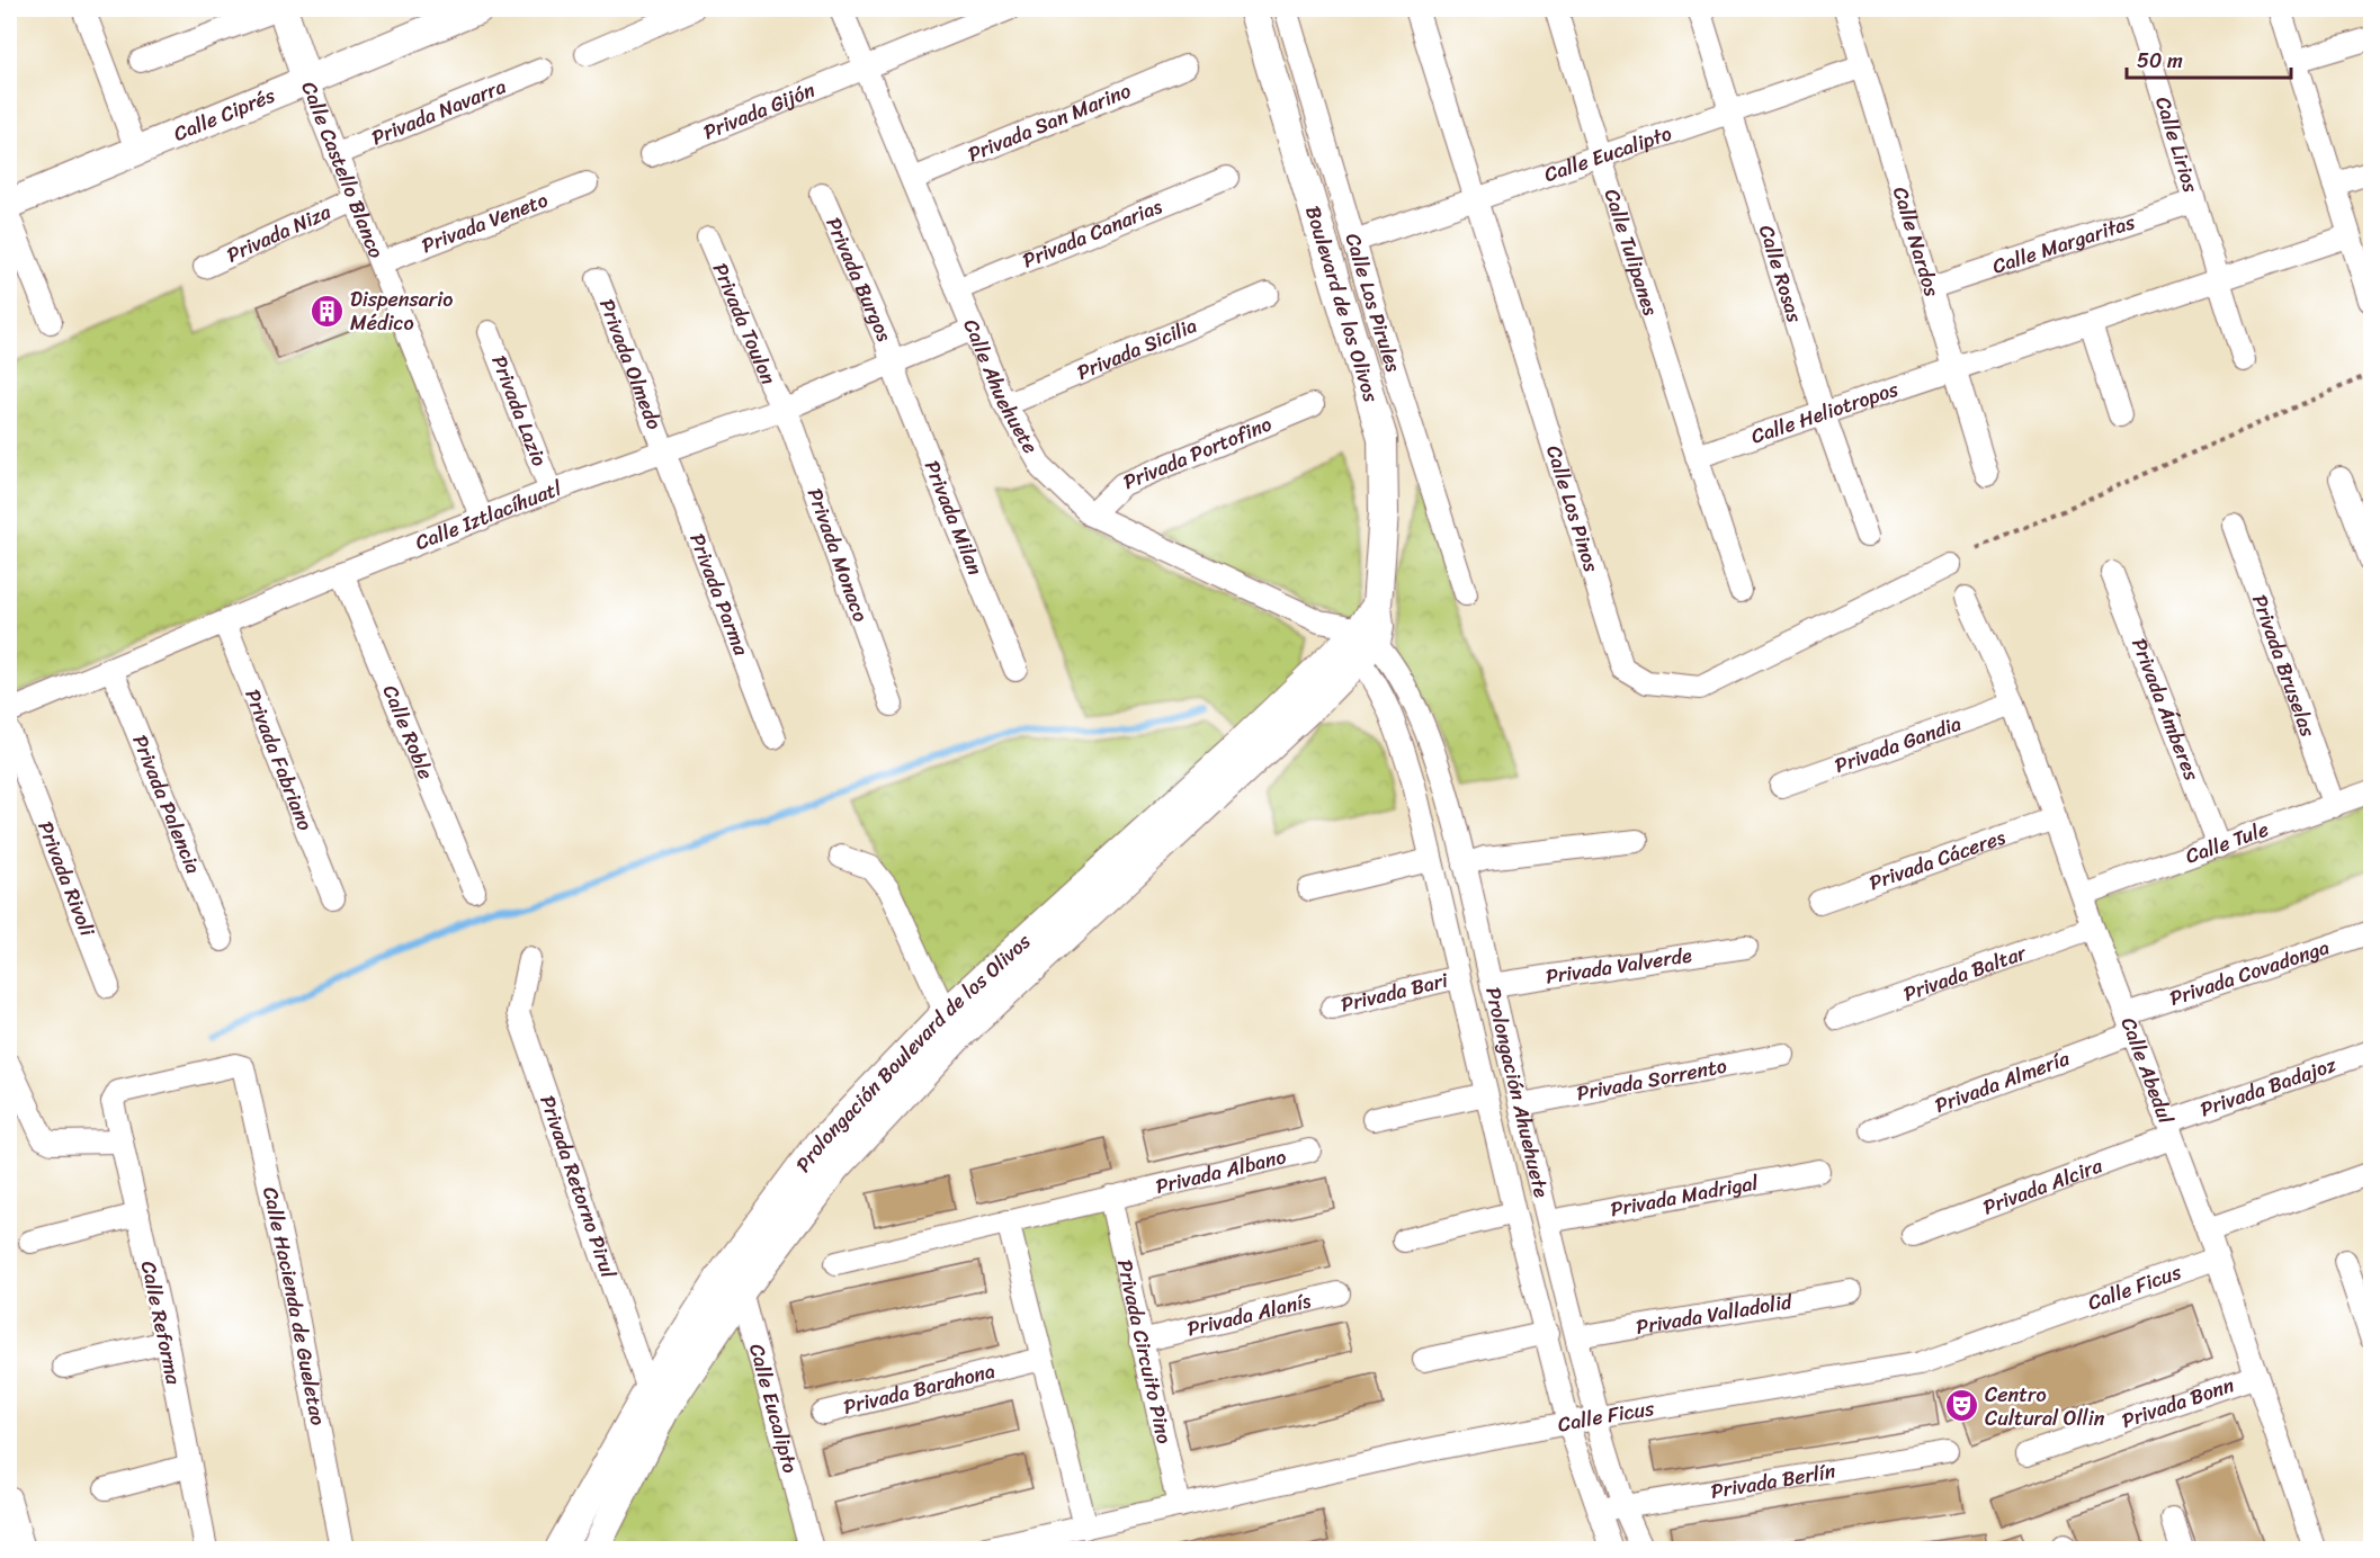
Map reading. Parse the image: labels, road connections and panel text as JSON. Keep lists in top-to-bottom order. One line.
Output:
{"streets":{"street":["Privada Navarra","Privada Gijón","Calle Ciprés","Privada San Marino","Calle Lirios","Calle Eucalipto","Calle Castello Blanco","Privada Veneto","Privada Niza","Privada Canarias","Calle Nardos","Calle Margaritas","Calle Tulipanes","Calle Rosas","Privada Burgos","Calle Los Pirules","Boulevard de los Olivos","Privada Toulon","Privada Sicilia","Privada Olmedo","Calle Ahuehuete","Privada Lazio","Calle Heliotropos","Privada Portofino","Calle Los Pinos","Calle Iztlacíhuatl","Privada Milan","Privada Monaco","Privada Parma","Privada Bruselas","Privada Ámberes","Calle Roble","Privada Gandia","Privada Fabriano","Privada Palencia","Calle Tule","Privada Cáceres","Privada Rivoli","Privada Valverde","Privada Covadonga","Privada Baltar","Privada Bari","Prolongación Boulevard de los Olivos","Calle Abedul","Privada Sorrento","Privada Almería","Privada Badajoz","Prolongación Ahuehuete","Privada Albano","Privada Retorno Pirul","Privada Alcira","Privada Madrigal","Calle Ficus","Calle Hacienda de Gueletao","Privada Alanís","Privada Valladolid","Calle Reforma","Privada Circuito Pino","Privada Barahona","Privada Bonn","Privada Berlín"]},"crossings":[["Privada Navarra","Calle Castello Blanco"],["Privada Gijón","Calle Ahuehuete"],["Calle Ciprés","Calle Castello Blanco"],["Privada San Marino","Calle Ahuehuete"],["Calle Lirios","Calle Margaritas"],["Calle Lirios","Calle Heliotropos"],["Calle Eucalipto","Calle Nardos"],["Calle Eucalipto","Calle Tulipanes"],["Calle Eucalipto","Calle Rosas"],["Calle Eucalipto","Calle Los Pirules"],["Calle Eucalipto","Calle Los Pinos"],["Calle Eucalipto","Prolongación Boulevard de los Olivos"],["Calle Castello Blanco","Privada Veneto"],["Calle Castello Blanco","Privada Niza"],["Calle Castello Blanco","Calle Iztlacíhuatl"],["Privada Canarias","Calle Ahuehuete"],["Calle Nardos","Calle Margaritas"],["Calle Nardos","Calle Heliotropos"],["Calle Tulipanes","Calle Heliotropos"],["Calle Rosas","Calle Heliotropos"],["Privada Burgos","Calle Iztlacíhuatl"],["Privada Burgos","Privada Milan"],["Boulevard de los Olivos","Calle Ahuehuete"],["Boulevard de los Olivos","Prolongación Boulevard de los Olivos"],["Boulevard de los Olivos","Prolongación Ahuehuete"],["Privada Toulon","Calle Iztlacíhuatl"],["Privada Toulon","Privada Monaco"],["Privada Sicilia","Calle Ahuehuete"],["Privada Olmedo","Calle Iztlacíhuatl"],["Privada Olmedo","Privada Parma"],["Calle Ahuehuete","Privada Portofino"],["Calle Ahuehuete","Calle Iztlacíhuatl"],["Calle Ahuehuete","Prolongación Boulevard de los Olivos"],["Calle Ahuehuete","Prolongación Ahuehuete"],["Privada Lazio","Calle Iztlacíhuatl"],["Calle Iztlacíhuatl","Privada Milan"],["Calle Iztlacíhuatl","Privada Monaco"],["Calle Iztlacíhuatl","Privada Parma"],["Calle Iztlacíhuatl","Calle Roble"],["Calle Iztlacíhuatl","Privada Fabriano"],["Calle Iztlacíhuatl","Privada Palencia"],["Privada Bruselas","Calle Tule"],["Privada Ámberes","Calle Tule"],["Privada Gandia","Calle Abedul"],["Calle Tule","Calle Abedul"],["Privada Cáceres","Calle Abedul"],["Privada Valverde","Prolongación Ahuehuete"],["Privada Covadonga","Calle Abedul"],["Privada Covadonga","Privada Almería"],["Privada Baltar","Calle Abedul"],["Privada Bari","Prolongación Ahuehuete"],["Prolongación Boulevard de los Olivos","Prolongación Ahuehuete"],["Prolongación Boulevard de los Olivos","Privada Retorno Pirul"],["Calle Abedul","Privada Almería"],["Calle Abedul","Privada Badajoz"],["Calle Abedul","Privada Alcira"],["Calle Abedul","Calle Ficus"],["Calle Abedul","Privada Bonn"],["Privada Sorrento","Prolongación Ahuehuete"],["Privada Badajoz","Privada Alcira"],["Prolongación Ahuehuete","Privada Madrigal"],["Prolongación Ahuehuete","Calle Ficus"],["Prolongación Ahuehuete","Privada Valladolid"],["Prolongación Ahuehuete","Privada Berlín"],["Privada Albano","Privada Circuito Pino"],["Calle Ficus","Privada Circuito Pino"],["Calle Hacienda de Gueletao","Calle Reforma"],["Privada Alanís","Privada Circuito Pino"]],"places":{"building":["Dispensario Médico"],"theatre":["Centro Cultural Ollin"]},"scale_bar":"50 m"}
